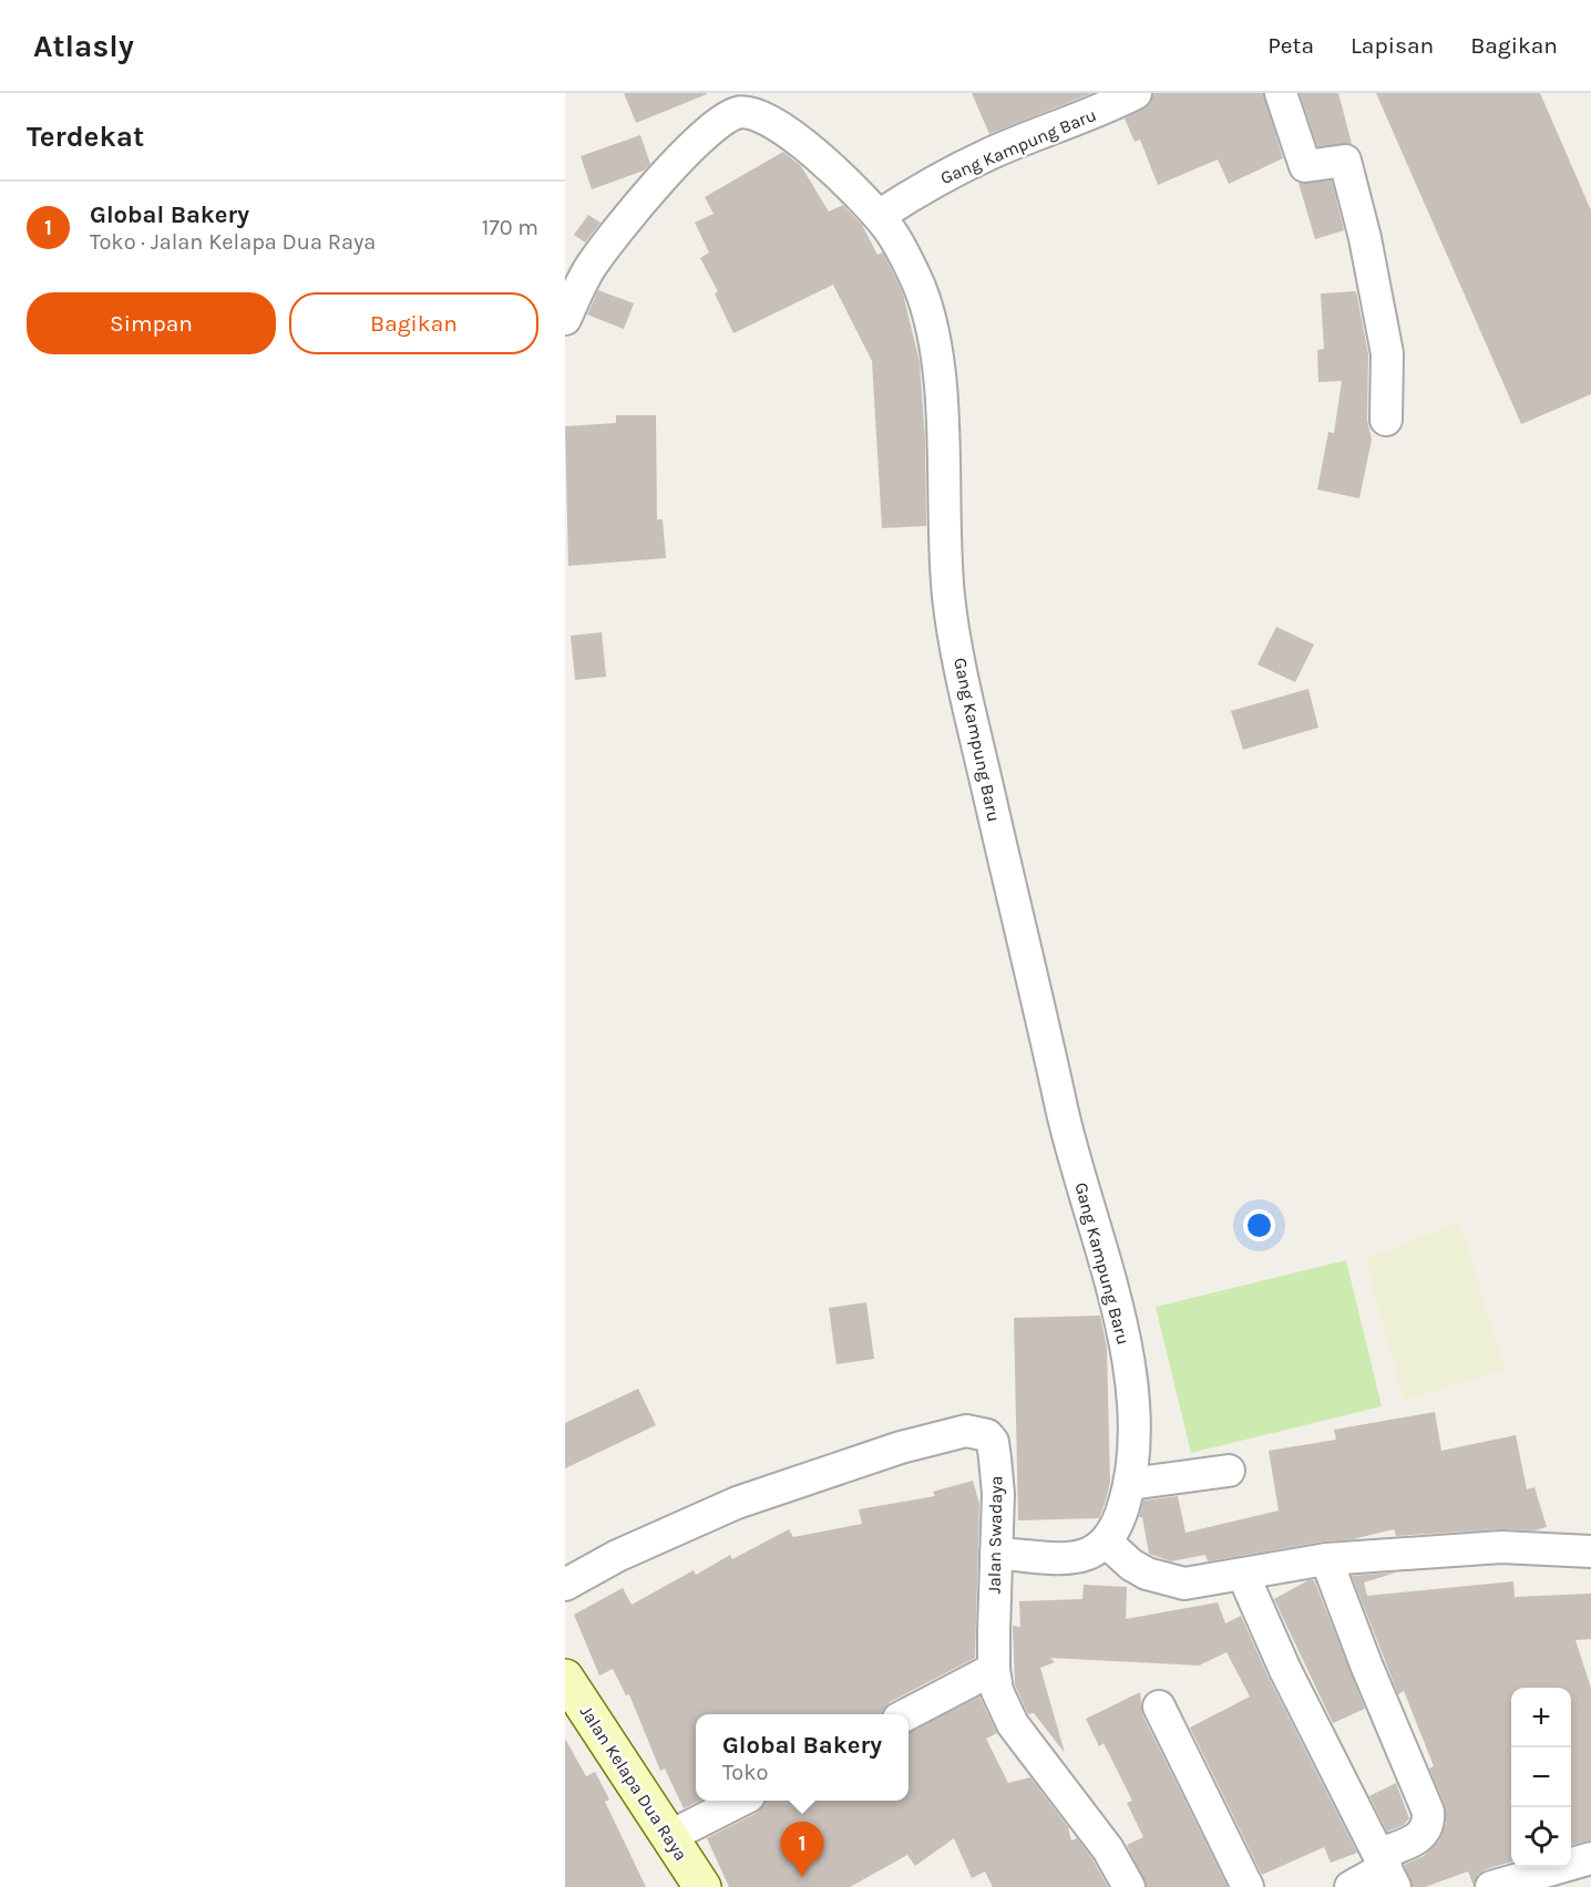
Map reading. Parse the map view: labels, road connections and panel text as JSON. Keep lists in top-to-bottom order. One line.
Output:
{"streets":{"main road":["Jalan Kelapa Dua Raya"],"street":["Gang Kampung Baru","Jalan Swadaya"]},"page":{"header":"Atlasly","nav":["Peta","Lapisan","Bagikan"],"heading":"Terdekat","list":[{"mark":"1","name":"Global Bakery","note":"Toko · Jalan Kelapa Dua Raya","value":"170 m"}],"buttons":["Simpan","Bagikan"],"map_buttons":["+","−"],"popup":["Global Bakery","Toko"],"pins":"1"}}
